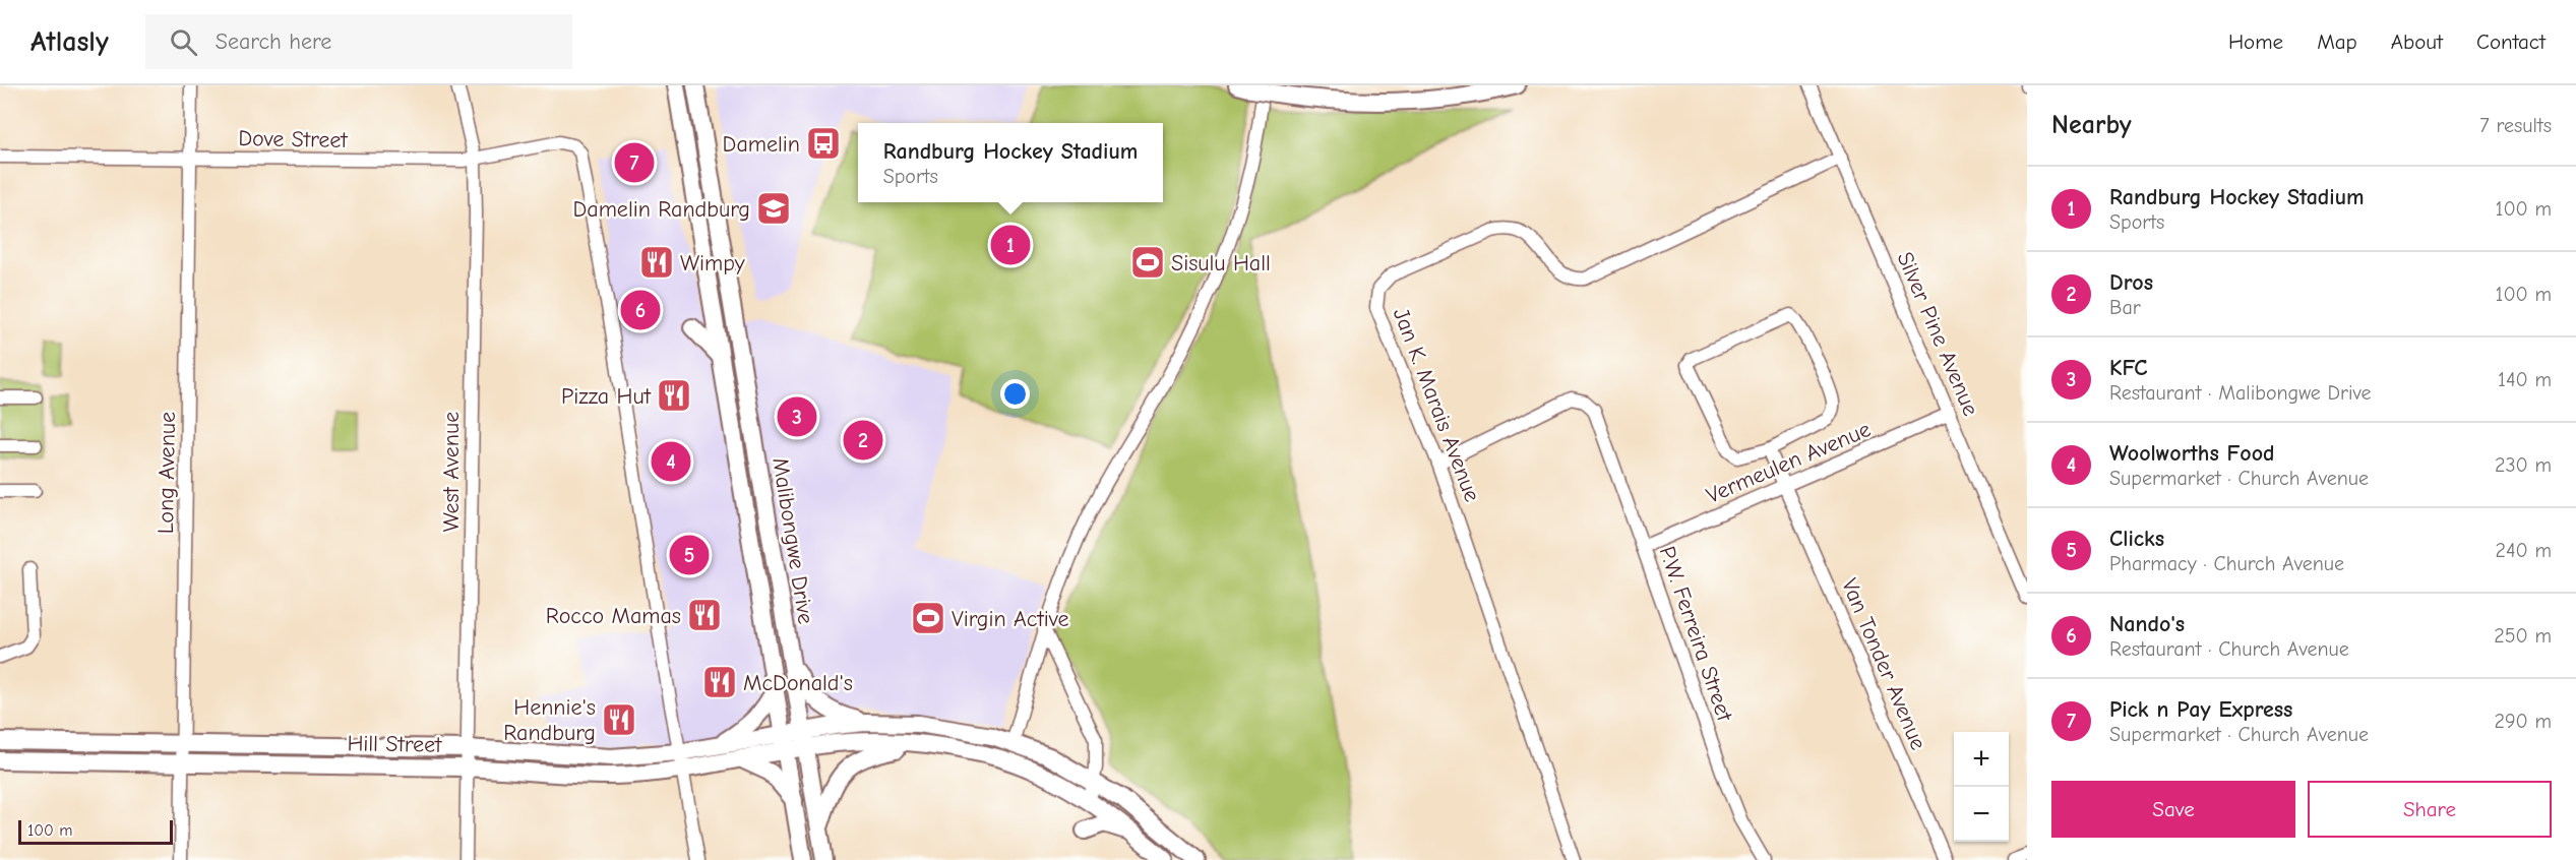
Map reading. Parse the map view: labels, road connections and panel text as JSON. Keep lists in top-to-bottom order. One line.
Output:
{"streets":{"main road":["Malibongwe Drive","Hill Street"],"street":["Dove Street","Silver Pine Avenue","Jan K. Marais Avenue","Vermeulen Avenue","West Avenue","Long Avenue","P.W. Ferreira Street","Van Tonder Avenue"]},"crossings":[["Dove Street","West Avenue"],["Dove Street","Long Avenue"],["Dove Street","Hill Street"],["Silver Pine Avenue","Jan K. Marais Avenue"],["Silver Pine Avenue","Vermeulen Avenue"],["Jan K. Marais Avenue","P.W. Ferreira Street"],["Vermeulen Avenue","P.W. Ferreira Street"],["Vermeulen Avenue","Van Tonder Avenue"],["West Avenue","Hill Street"],["Long Avenue","Hill Street"],["Malibongwe Drive","Hill Street"]],"places":{"bus stop":["Damelin"],"school or university":["Damelin Randburg"],"restaurant":["Wimpy","Pizza Hut","Rocco Mamas","McDonald's","Hennie's Randburg"],"sports":["Sisulu Hall","Virgin Active"]},"scale_bar":"100 m","page":{"header":"Atlasly","search":"Search here","nav":["Home","Map","About","Contact"],"heading":["Nearby","7 results"],"popup":["Randburg Hockey Stadium","Sports"],"pins":["7","1","6","3","2","4","5"],"list":[{"mark":"1","name":"Randburg Hockey Stadium","note":"Sports","value":"100 m"},{"mark":"2","name":"Dros","note":"Bar","value":"100 m"},{"mark":"3","name":"KFC","note":"Restaurant · Malibongwe Drive","value":"140 m"},{"mark":"4","name":"Woolworths Food","note":"Supermarket · Church Avenue","value":"230 m"},{"mark":"5","name":"Clicks","note":"Pharmacy · Church Avenue","value":"240 m"},{"mark":"6","name":"Nando's","note":"Restaurant · Church Avenue","value":"250 m"},{"mark":"7","name":"Pick n Pay Express","note":"Supermarket · Church Avenue","value":"290 m"}],"map_buttons":["+","−"],"buttons":["Save","Share"],"scale":"100 m"}}
